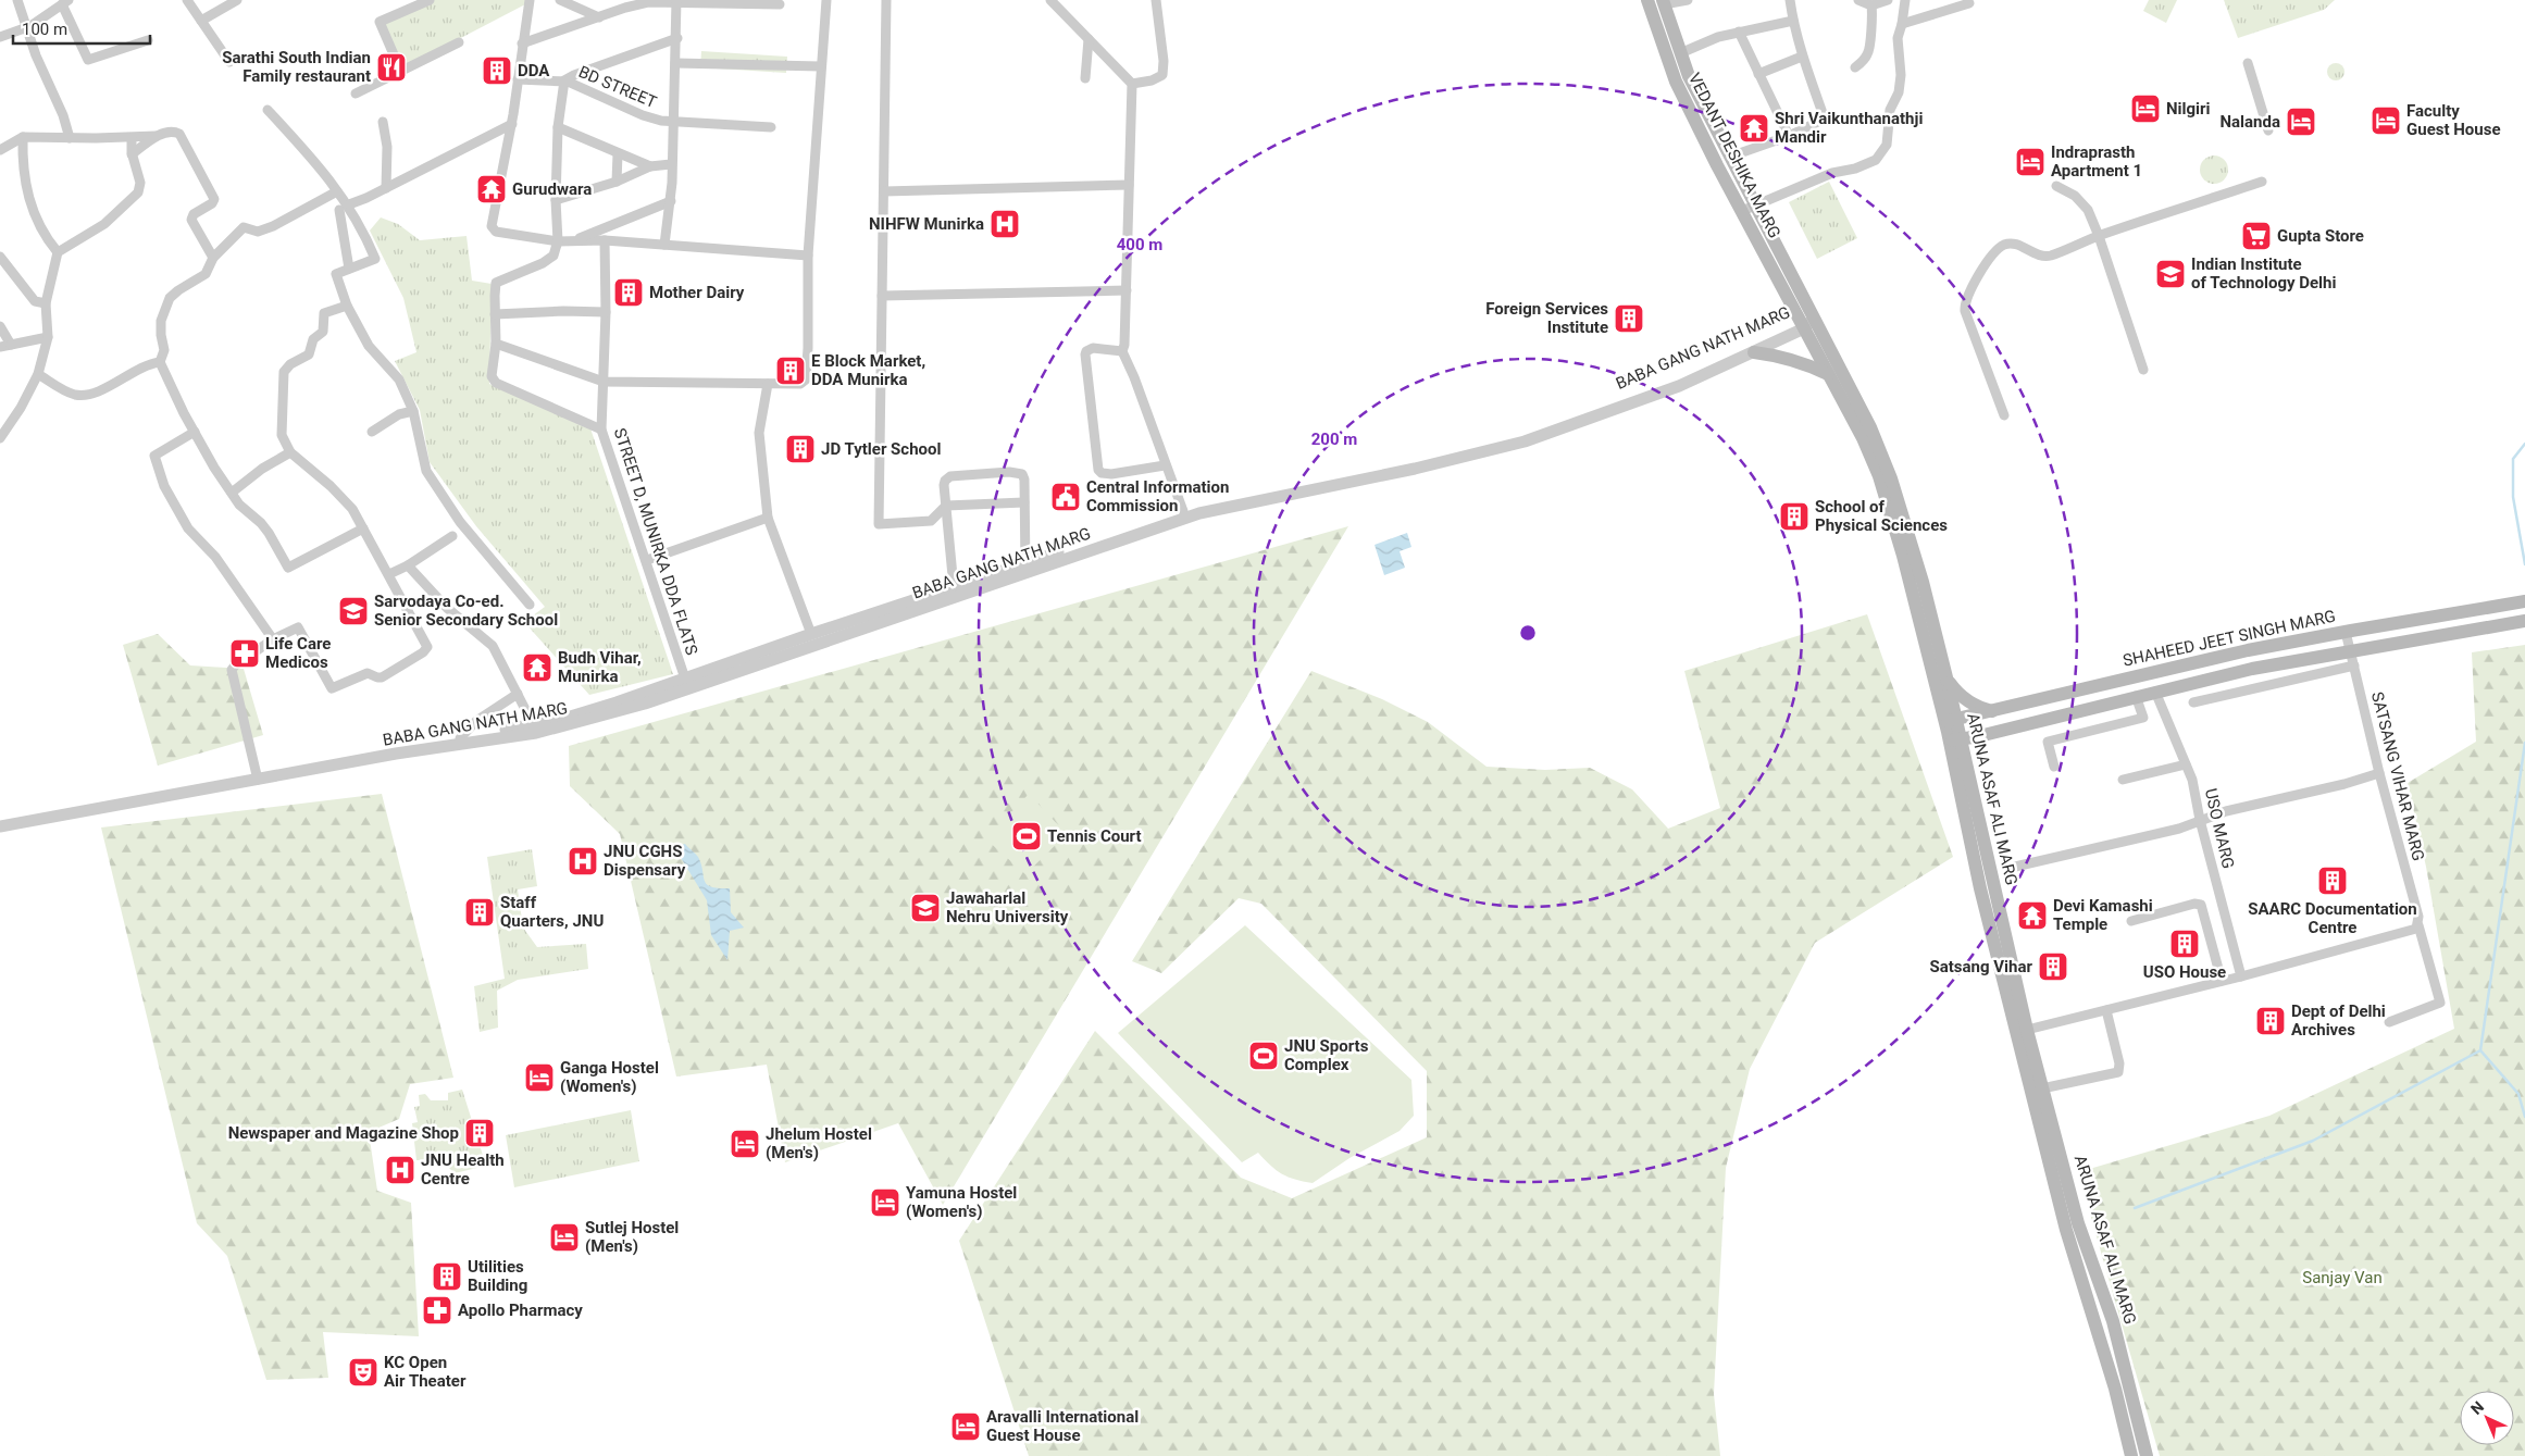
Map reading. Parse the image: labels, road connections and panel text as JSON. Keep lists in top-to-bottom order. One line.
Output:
{"streets":{"main road":["VEDANT DESHIKA MARG","SHAHEED JEET SINGH MARG","ARUNA ASAF ALI MARG"],"street":["BD STREET","BABA GANG NATH MARG","STREET D, MUNIRKA DDA FLATS","SATSANG VIHAR MARG","USO MARG"]},"crossings":[["VEDANT DESHIKA MARG","BABA GANG NATH MARG"],["VEDANT DESHIKA MARG","ARUNA ASAF ALI MARG"],["BABA GANG NATH MARG","STREET D, MUNIRKA DDA FLATS"],["BABA GANG NATH MARG","ARUNA ASAF ALI MARG"],["SHAHEED JEET SINGH MARG","SATSANG VIHAR MARG"],["SHAHEED JEET SINGH MARG","ARUNA ASAF ALI MARG"]],"parks":["Sanjay Van"],"places":{"restaurant":["Sarathi South Indian Family restaurant"],"building":["DDA","Mother Dairy","Foreign Services Institute","E Block Market, DDA Munirka","JD Tytler School","School of Physical Sciences","SAARC Documentation Centre","Staff Quarters, JNU","USO House","Satsang Vihar","Dept of Delhi Archives","Newspaper and Magazine Shop","Utilities Building"],"hotel":["Nilgiri","Faculty Guest House","Nalanda","Indraprasth Apartment 1","Ganga Hostel (Women's)","Jhelum Hostel (Men's)","Yamuna Hostel (Women's)","Sutlej Hostel (Men's)","Aravalli International Guest House"],"temple":["Shri Vaikunthanathji Mandir","Gurudwara","Budh Vihar, Munirka","Devi Kamashi Temple"],"hospital":["NIHFW Munirka","JNU CGHS Dispensary","JNU Health Centre"],"supermarket":["Gupta Store"],"school or university":["Indian Institute of Technology Delhi","Sarvodaya Co-ed. Senior Secondary School","Jawaharlal Nehru University"],"public building":["Central Information Commission"],"pharmacy":["Life Care Medicos","Apollo Pharmacy"],"sports":["Tennis Court","JNU Sports Complex"],"theatre":["KC Open Air Theater"]},"scale_bar":"100 m","north":"top left","rings":["400 m","200 m"]}
